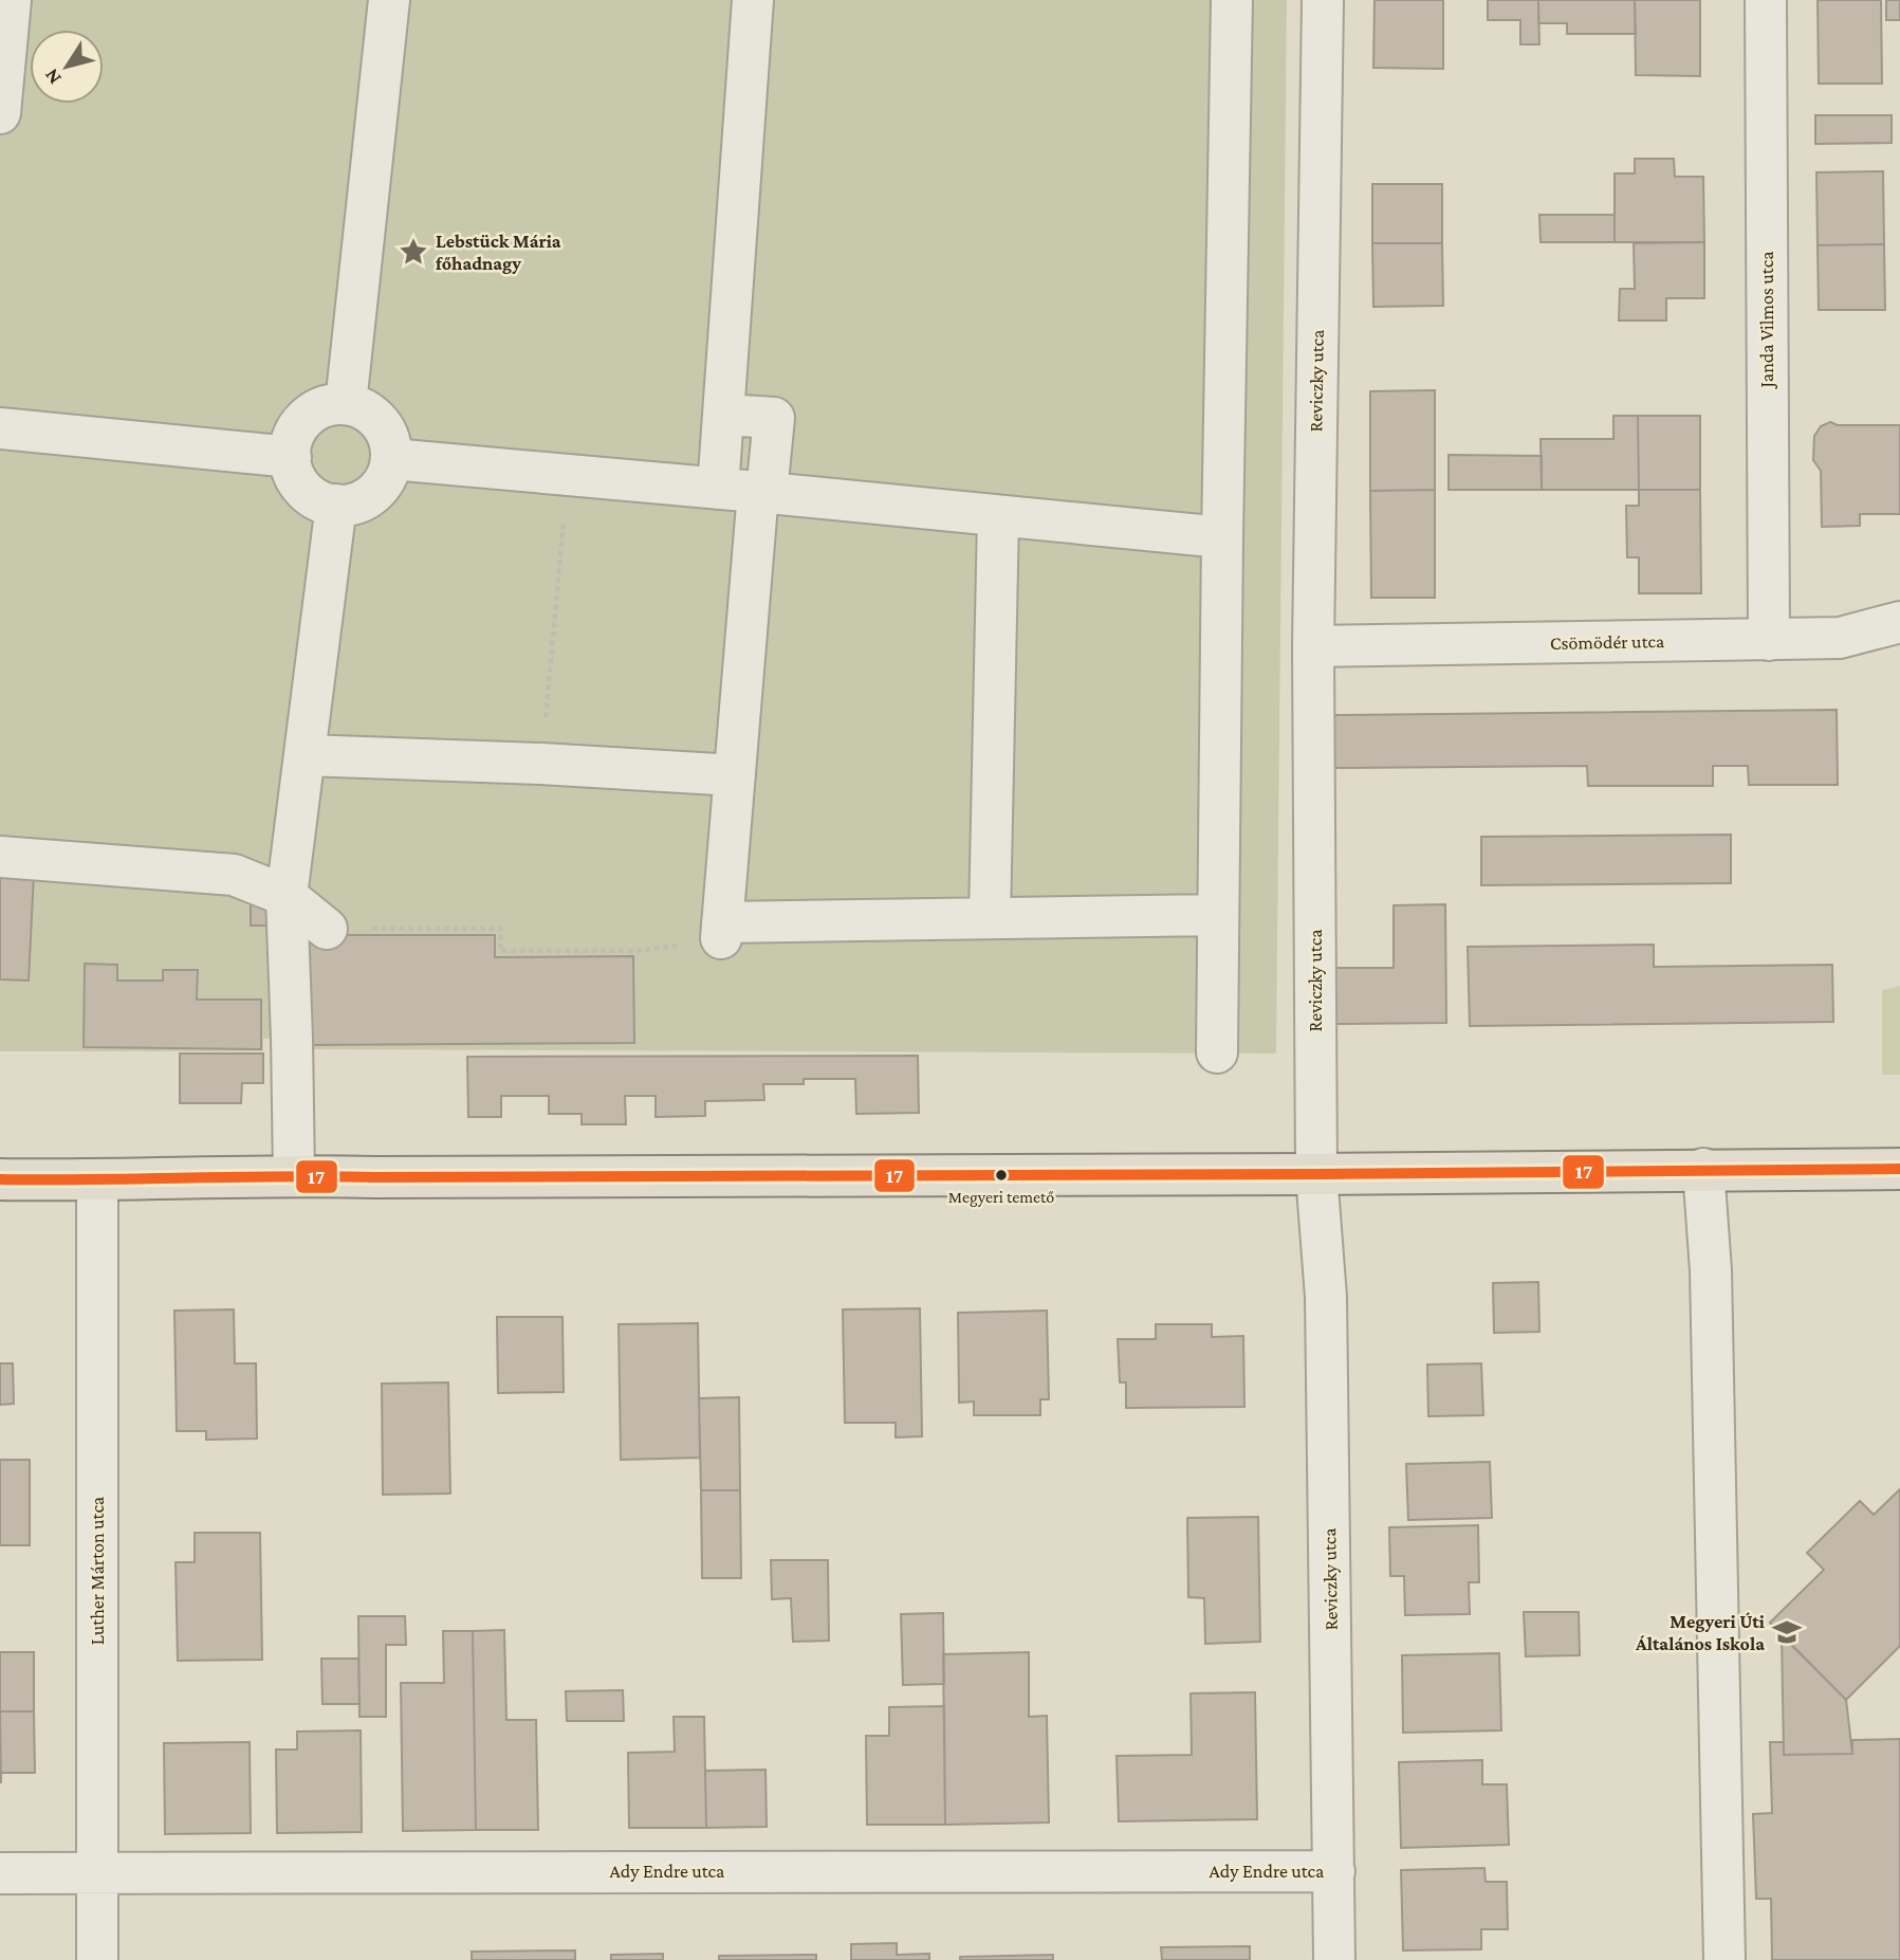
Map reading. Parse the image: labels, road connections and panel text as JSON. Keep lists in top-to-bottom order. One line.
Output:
{"streets":{"street":["Janda Vilmos utca","Reviczky utca","Csömödér utca","Luther Márton utca","Ady Endre utca"]},"crossings":[["Janda Vilmos utca","Csömödér utca"],["Reviczky utca","Csömödér utca"],["Reviczky utca","Ady Endre utca"],["Luther Márton utca","Ady Endre utca"]],"places":{"place":["Lebstück Mária főhadnagy"],"other":["Megyeri temető"],"school or university":["Megyeri Úti Általános Iskola"]},"lines":["transit line 17"],"north":"bottom left"}
